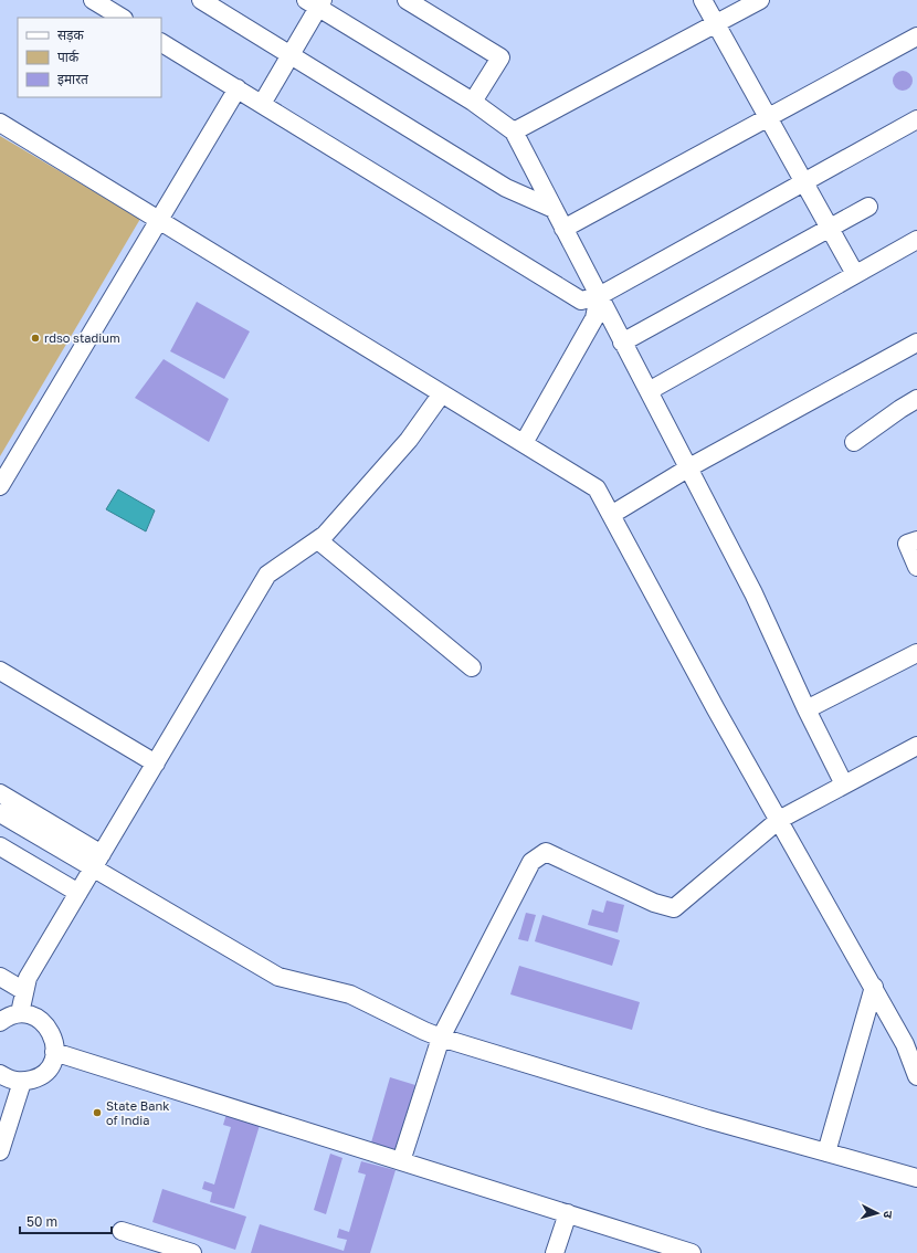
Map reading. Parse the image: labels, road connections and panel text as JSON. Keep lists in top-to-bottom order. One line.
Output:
{"places":["rdso stadium","State Bank of India"],"legend":["सड़क","पार्क","इमारत"],"scale_bar":"50 m","north":"right"}
